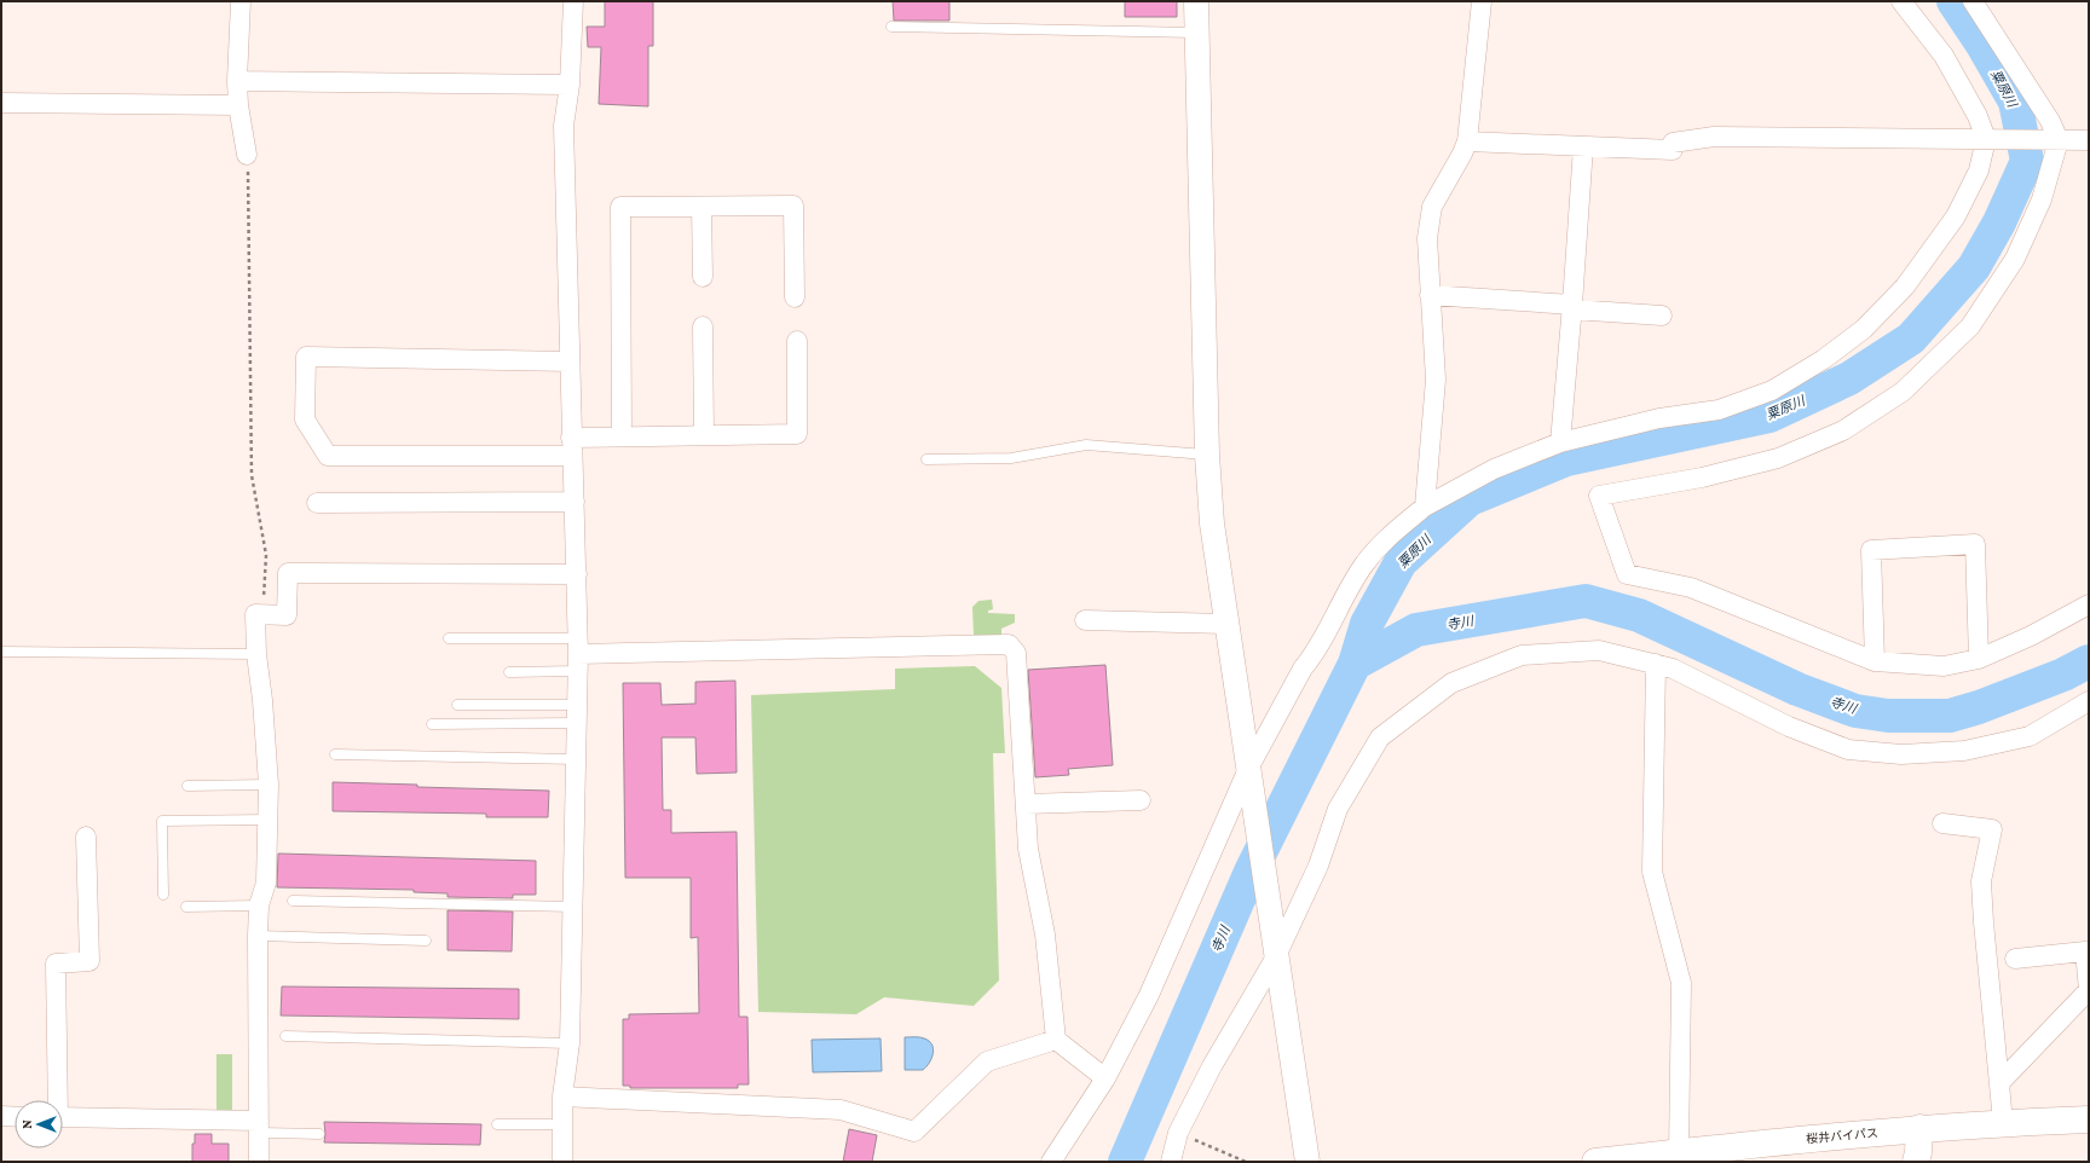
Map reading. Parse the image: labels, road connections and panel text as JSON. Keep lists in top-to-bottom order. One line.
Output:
{"streets":{"main road":["桜井バイパス"]},"water":["粟原川","寺川"],"north":"left"}
